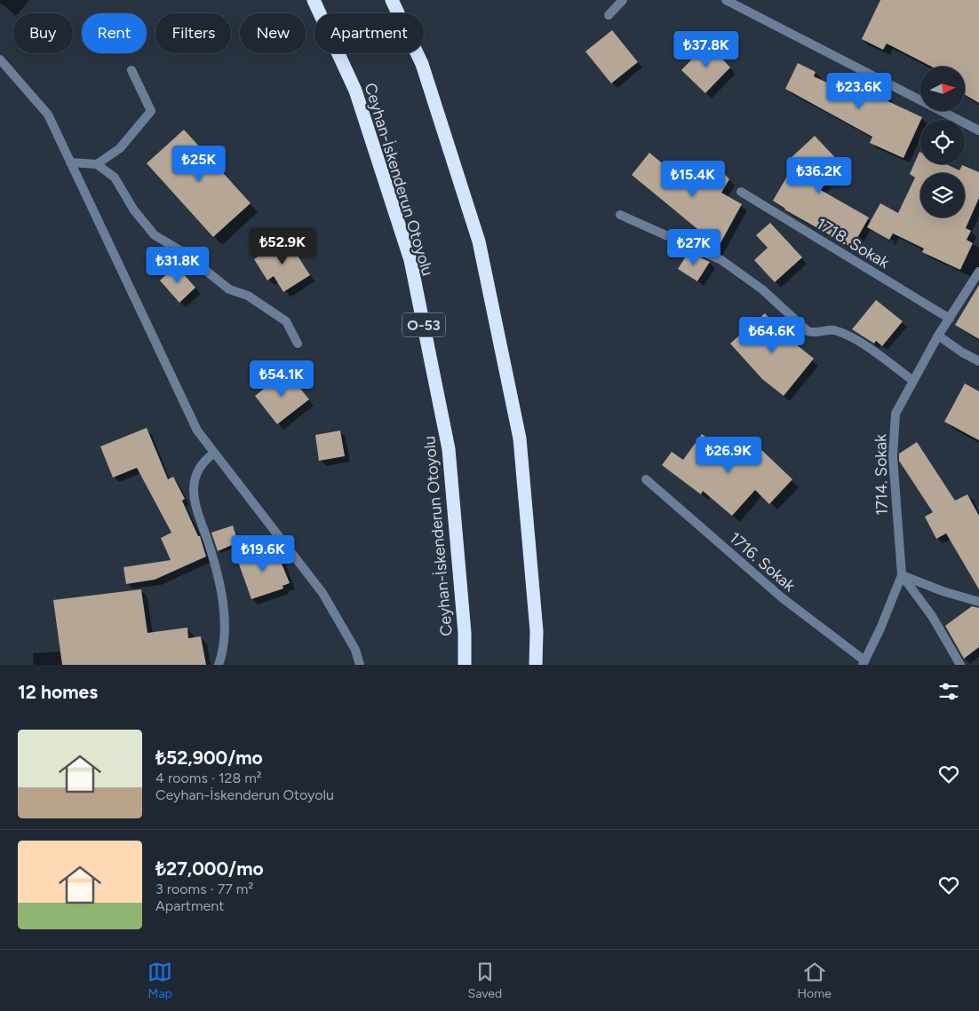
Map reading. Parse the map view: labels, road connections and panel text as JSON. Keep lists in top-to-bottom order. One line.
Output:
{"streets":{"highway":["Ceyhan-İskenderun Otoyolu","O-53"],"street":["1718. Sokak","1714. Sokak","1716. Sokak"]},"crossings":[["1718. Sokak","1714. Sokak"],["1714. Sokak","1716. Sokak"]],"north":"right","page":{"chip":["Buy","Rent","Filters","New","Apartment"],"price":["₺37.8K","₺23.6K","₺25K","₺36.2K","₺15.4K","₺52.9K","₺27K","₺31.8K","₺64.6K","₺54.1K","₺26.9K","₺19.6K"],"heading":"12 homes","list":[{"name":"₺52,900/mo","note":"4 rooms · 128 m² · Ceyhan-İskenderun Otoyolu"},{"name":"₺27,000/mo","note":"3 rooms · 77 m² · Apartment"}],"tabs":["Map","Saved","Home"]}}
